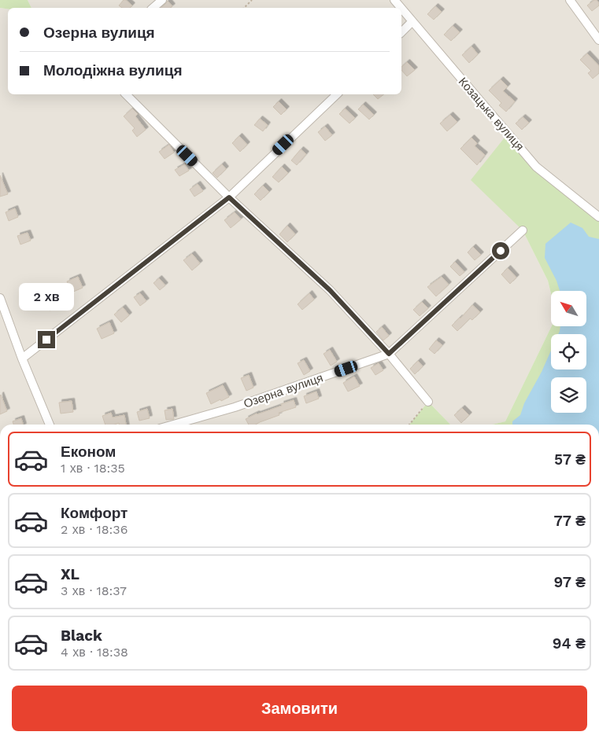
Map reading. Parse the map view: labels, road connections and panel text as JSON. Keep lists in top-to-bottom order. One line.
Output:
{"streets":{"street":["Козацька вулиця","Озерна вулиця"]},"north":"top left","page":{"banner":["Озерна вулиця","Молодіжна вулиця"],"bubble":"2 хв","list":[{"name":"Економ","note":"1 хв · 18:35","value":"57 ₴"},{"name":"Комфорт","note":"2 хв · 18:36","value":"77 ₴"},{"name":"XL","note":"3 хв · 18:37","value":"97 ₴"},{"name":"Black","note":"4 хв · 18:38","value":"94 ₴"}],"buttons":"Замовити"}}
